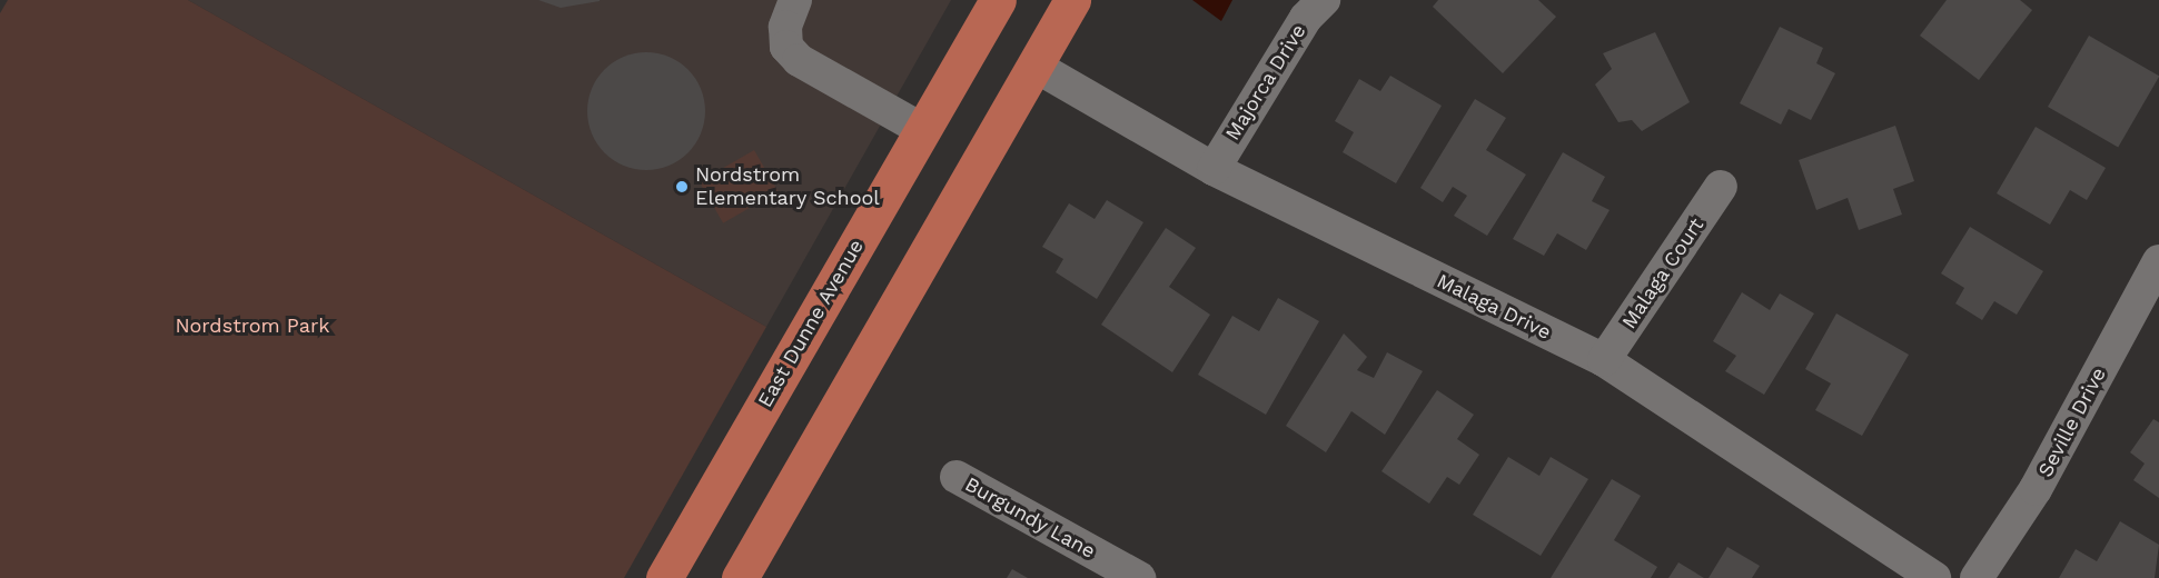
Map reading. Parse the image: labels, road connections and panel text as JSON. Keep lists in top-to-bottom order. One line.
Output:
{"streets":{"main road":["East Dunne Avenue"],"street":["Majorca Drive","Malaga Court","Malaga Drive","Seville Drive","Burgundy Lane"]},"crossings":[["Majorca Drive","Malaga Drive"],["Malaga Court","Malaga Drive"]],"parks":["Nordstrom Park"],"places":["Nordstrom Elementary School"]}
